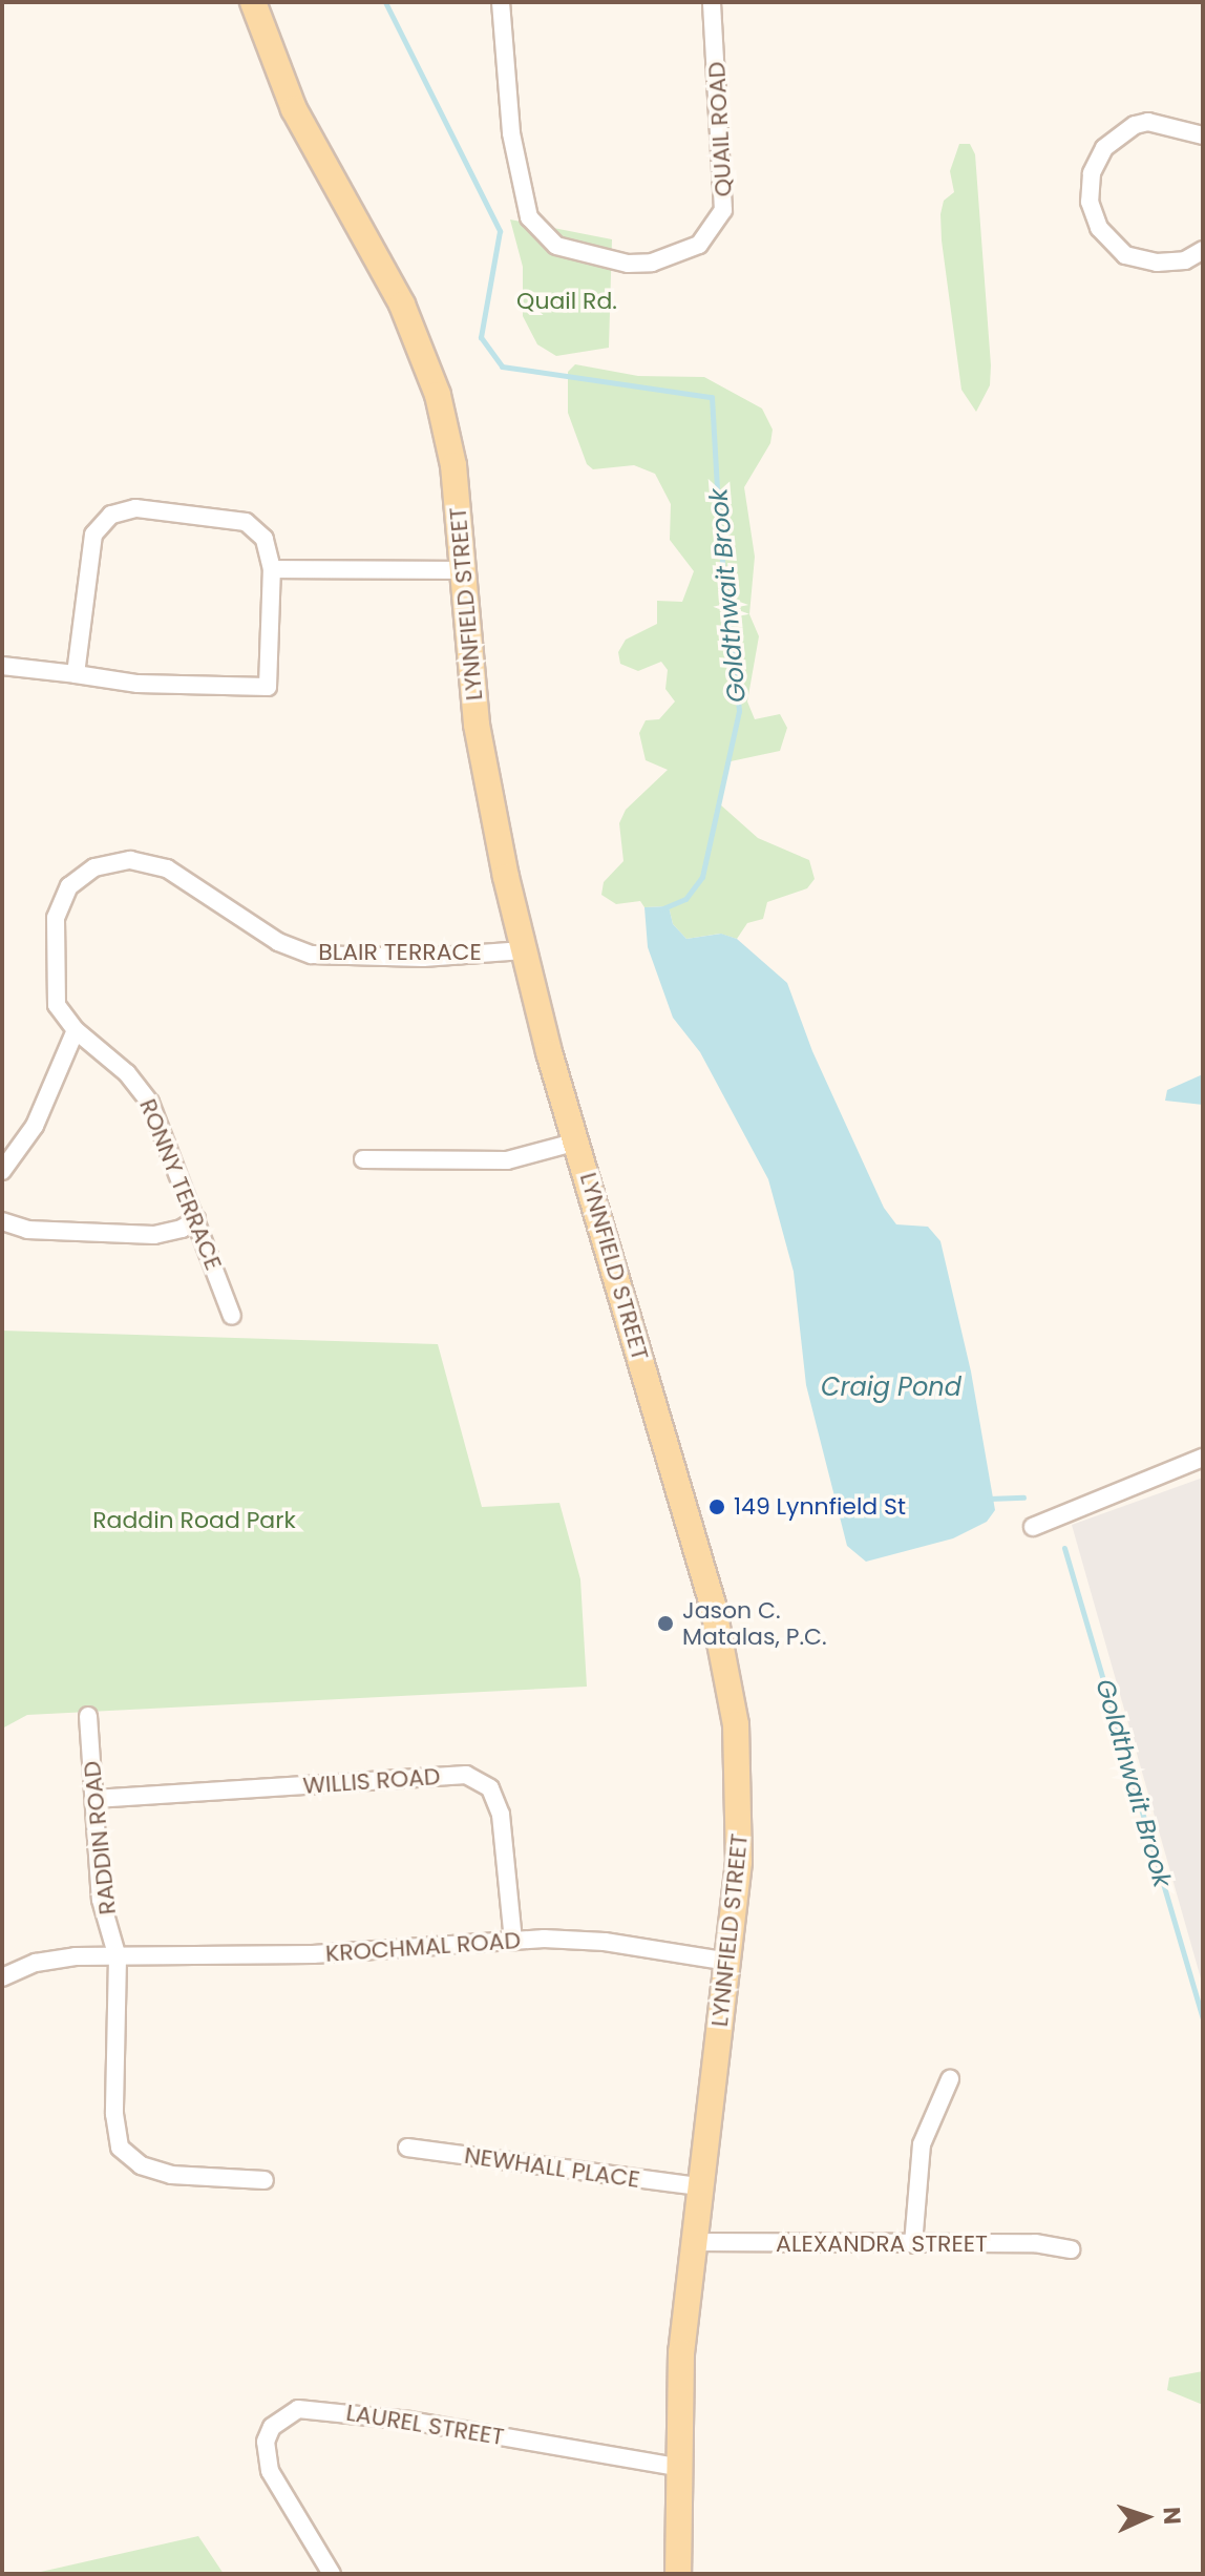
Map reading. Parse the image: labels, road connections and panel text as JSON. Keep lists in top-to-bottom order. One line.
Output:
{"streets":{"main road":["LYNNFIELD STREET"],"street":["QUAIL ROAD","BLAIR TERRACE","RONNY TERRACE","WILLIS ROAD","RADDIN ROAD","KROCHMAL ROAD","NEWHALL PLACE","ALEXANDRA STREET","LAUREL STREET"]},"crossings":[["LYNNFIELD STREET","BLAIR TERRACE"],["LYNNFIELD STREET","KROCHMAL ROAD"],["LYNNFIELD STREET","NEWHALL PLACE"],["LYNNFIELD STREET","ALEXANDRA STREET"],["LYNNFIELD STREET","LAUREL STREET"],["BLAIR TERRACE","RONNY TERRACE"],["WILLIS ROAD","RADDIN ROAD"],["WILLIS ROAD","KROCHMAL ROAD"],["RADDIN ROAD","KROCHMAL ROAD"]],"water":["Goldthwait Brook","Craig Pond"],"parks":["Quail Rd.","Raddin Road Park"],"places":["149 Lynnfield St","Jason C. Matalas, P.C."],"north":"right"}
